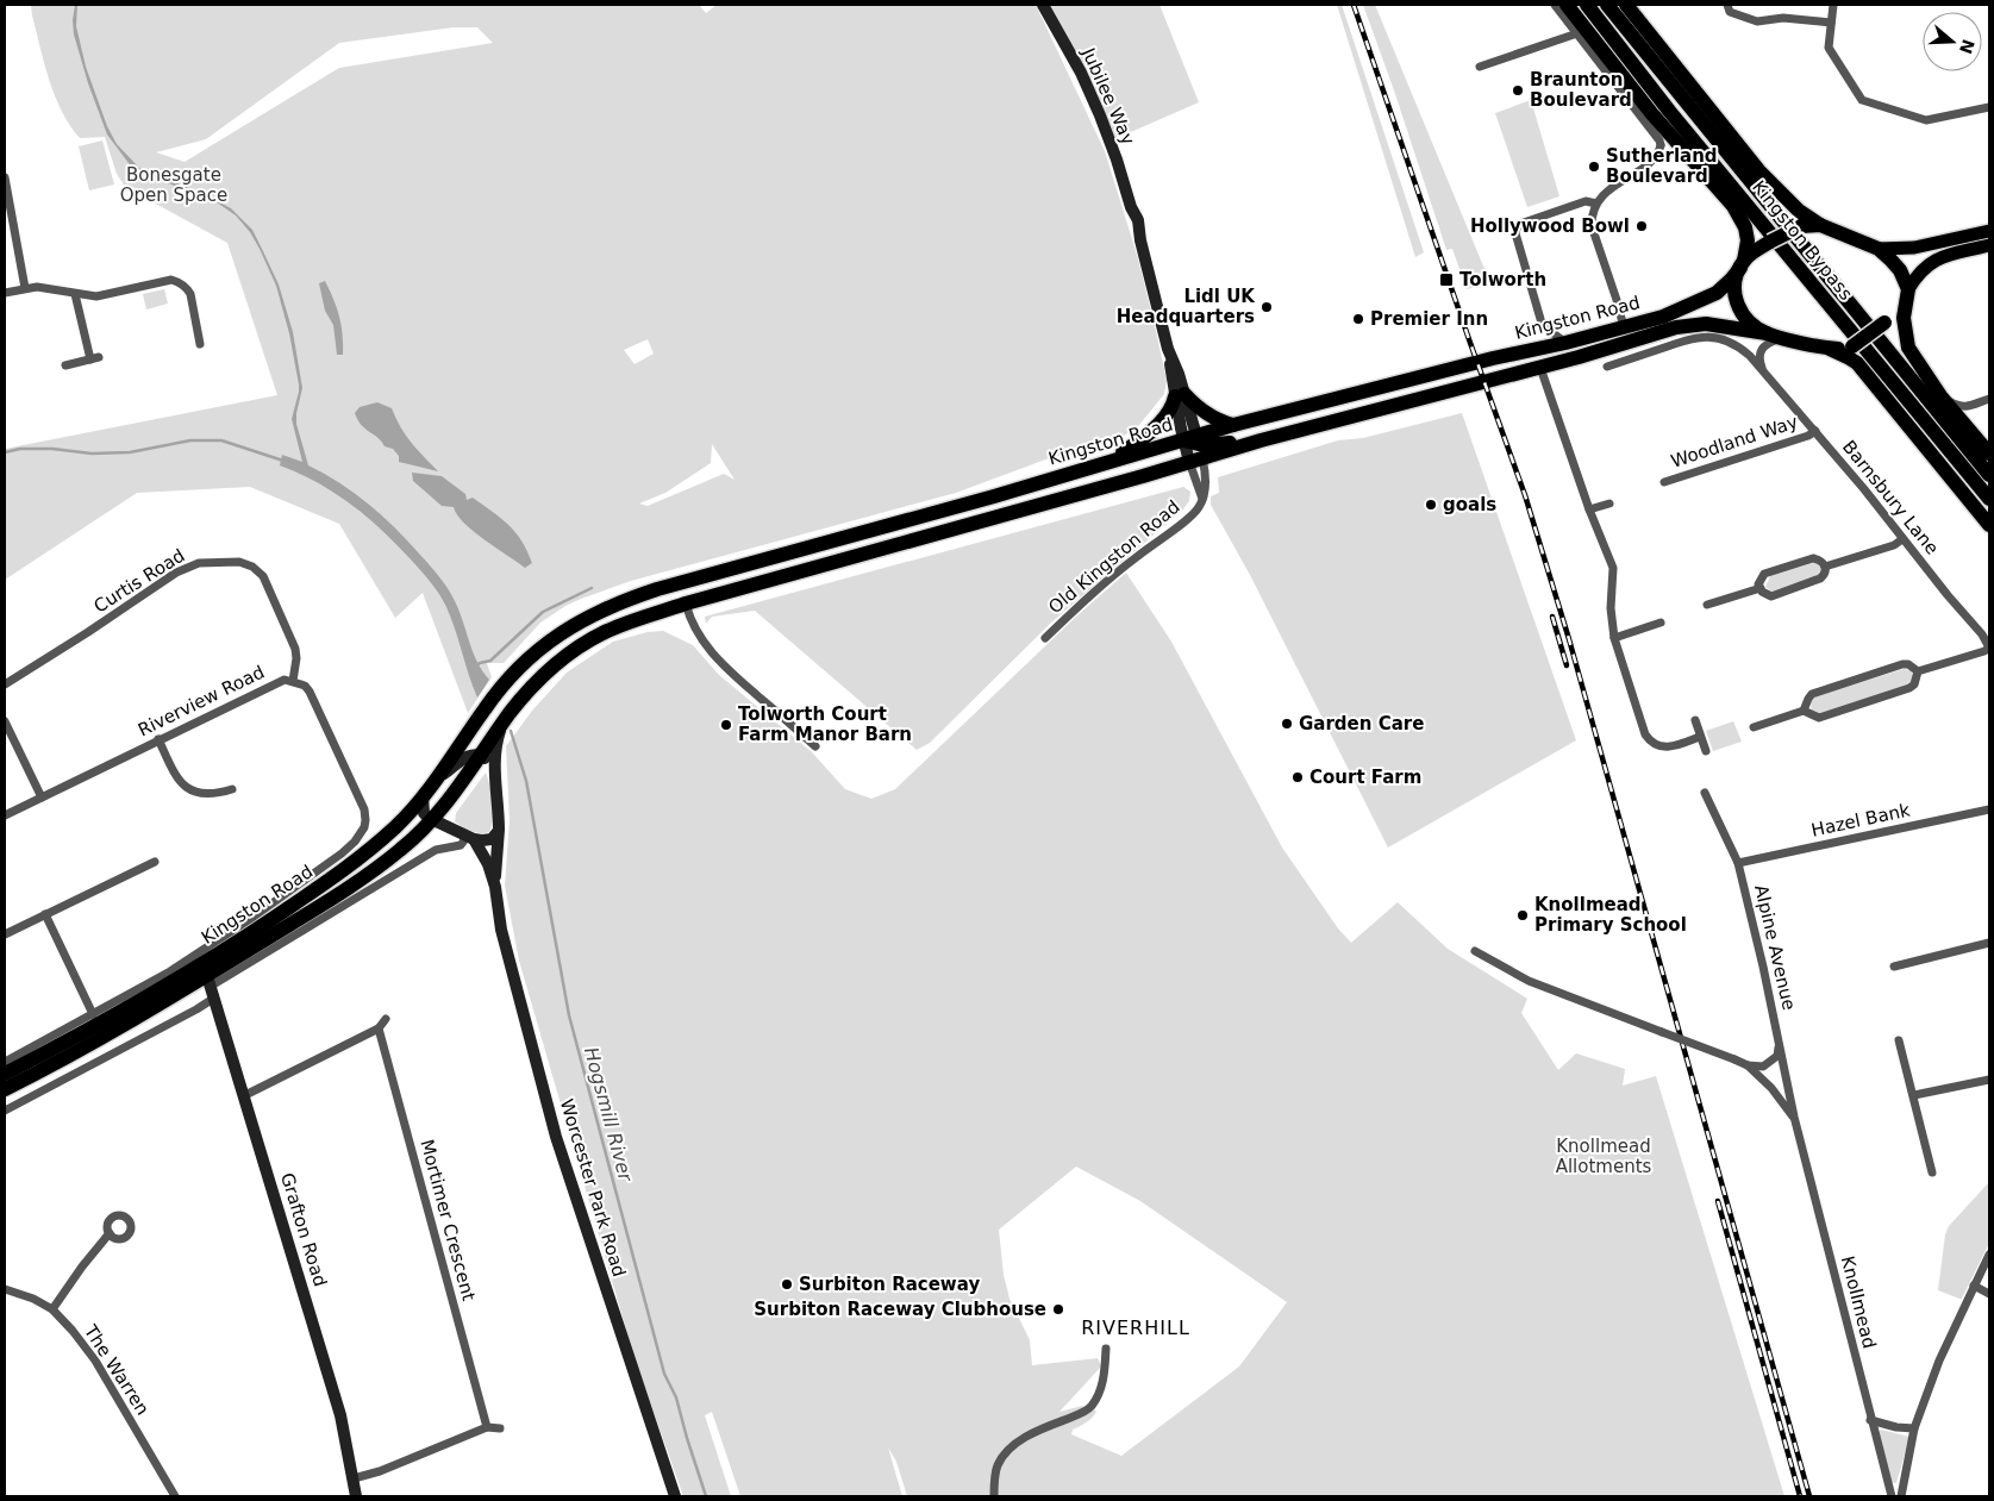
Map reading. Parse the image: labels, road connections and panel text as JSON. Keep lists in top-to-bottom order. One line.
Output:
{"streets":{"highway":["Kingston Bypass","Kingston Road"],"main road":["Jubilee Way","Worcester Park Road","Grafton Road"],"street":["Woodland Way","Barnsbury Lane","Old Kingston Road","Curtis Road","Riverview Road","Hazel Bank","Alpine Avenue","Mortimer Crescent","Knollmead","The Warren"]},"crossings":[["Jubilee Way","Kingston Road"],["Jubilee Way","Old Kingston Road"],["Kingston Road","Old Kingston Road"],["Kingston Road","Grafton Road"],["Woodland Way","Barnsbury Lane"],["Curtis Road","Riverview Road"],["Hazel Bank","Alpine Avenue"],["Alpine Avenue","Knollmead"]],"districts":["RIVERHILL"],"water":["Hogsmill River"],"parks":["Bonesgate Open Space","Knollmead Allotments"],"places":{"other":["Braunton Boulevard","Sutherland Boulevard","Hollywood Bowl","Lidl UK Headquarters","Premier Inn","goals","Garden Care","Tolworth Court Farm Manor Barn","Court Farm","Knollmead Primary School","Surbiton Raceway","Surbiton Raceway Clubhouse"],"transit":["Tolworth"]},"north":"right"}
